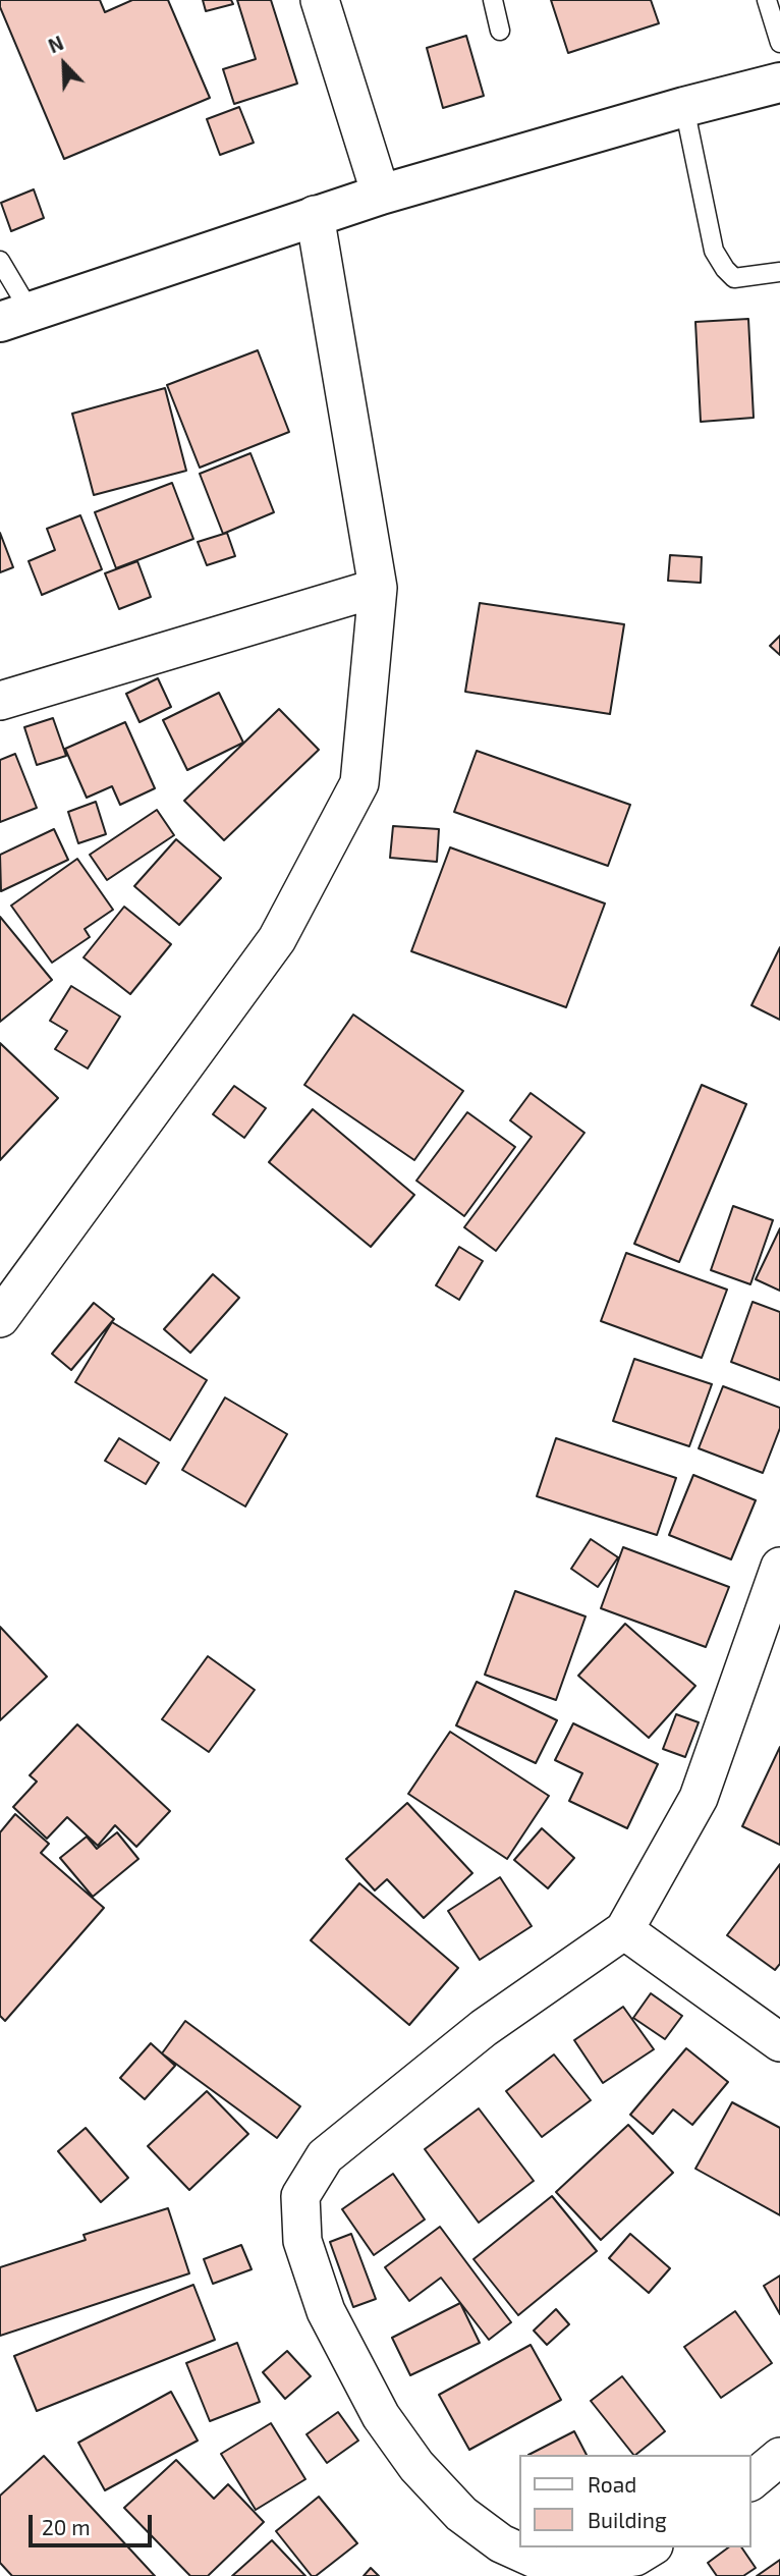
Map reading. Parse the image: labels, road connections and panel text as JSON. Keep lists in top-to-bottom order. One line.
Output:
{"legend":["Road","Building"],"scale_bar":"20 m","north":"top left"}
